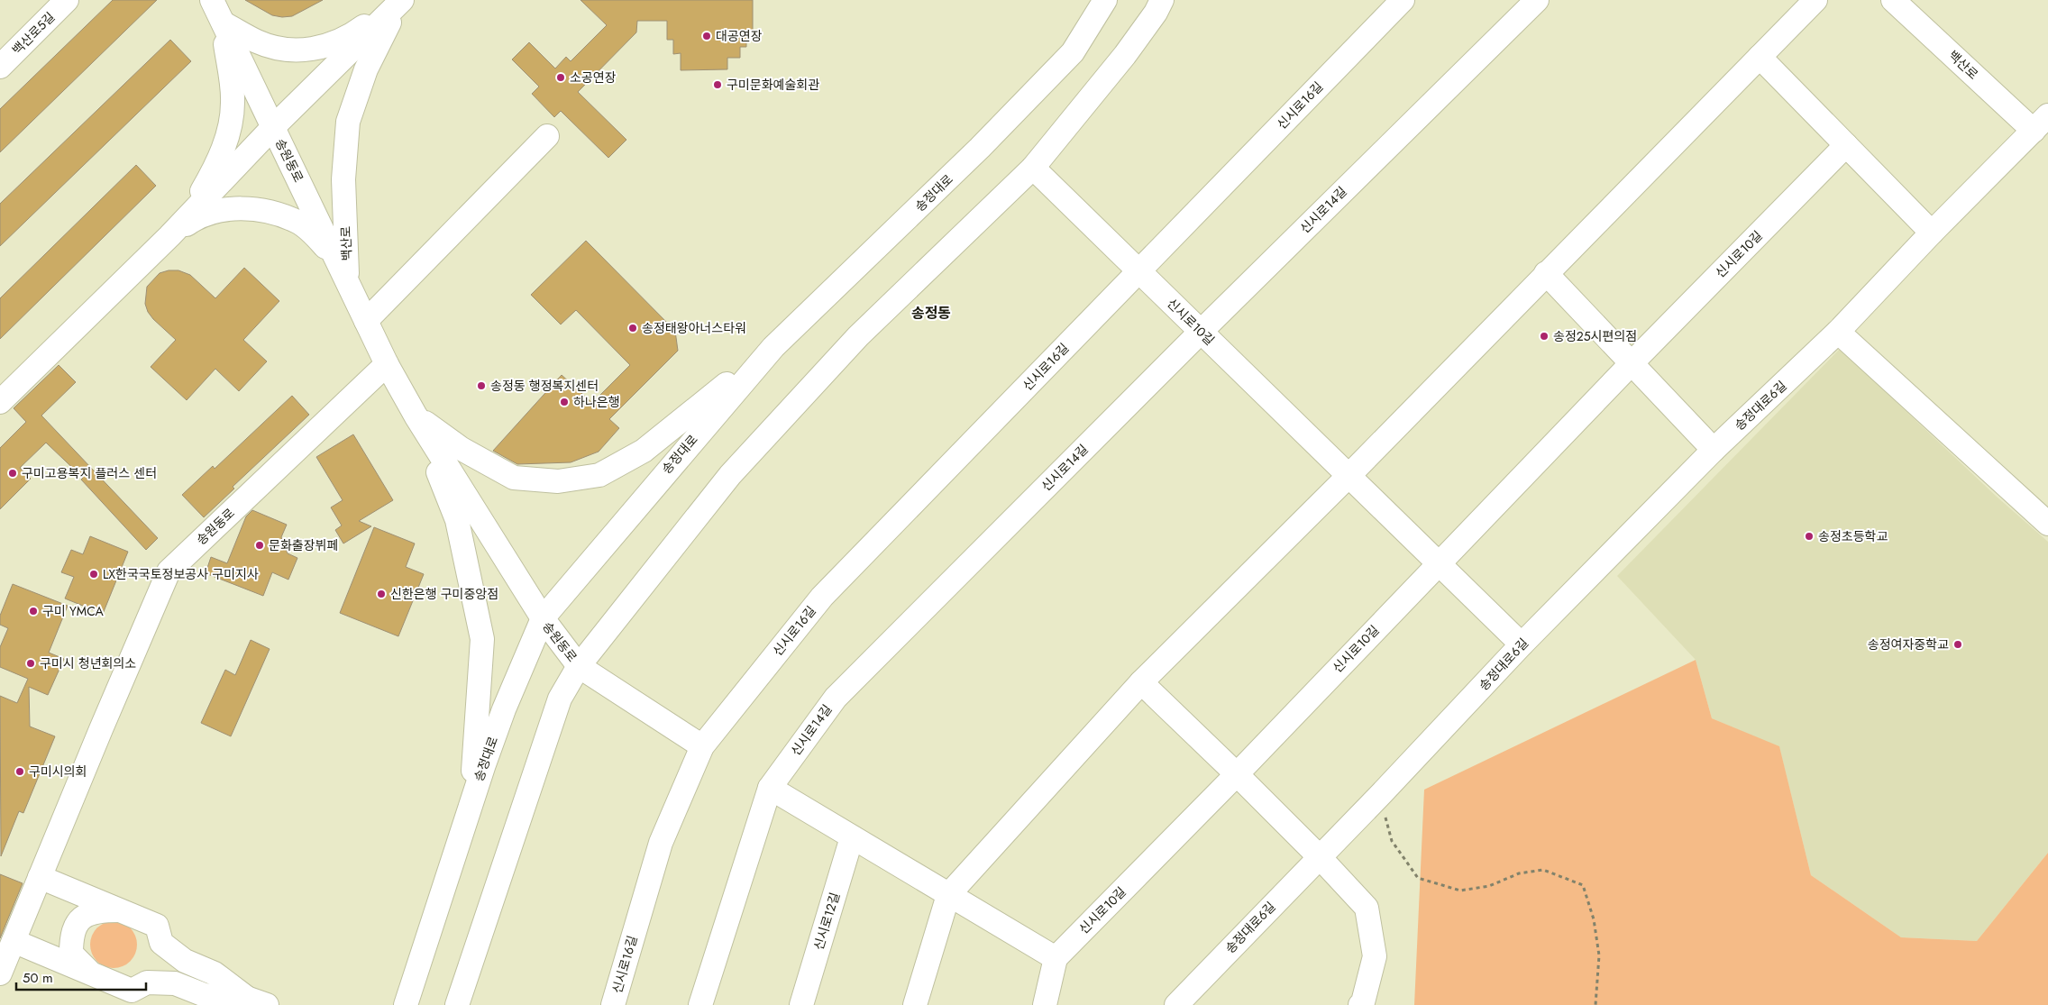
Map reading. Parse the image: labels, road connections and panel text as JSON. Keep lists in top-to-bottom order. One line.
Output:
{"streets":{"street":["백산로5길","백산로","신시로16길","송원동로","송정대로","신시로14길","신시로10길","송정대로6길","신시로12길"]},"crossings":[["백산로","송원동로"],["백산로","송정대로6길"],["신시로16길","신시로10길"],["송원동로","송정대로"],["신시로14길","신시로10길"],["신시로10길","송정대로6길"]],"districts":["송정동"],"places":["대공연장","소공연장","구미문화예술회관","송정태왕아너스타워","송정25시편의점","송정동 행정복지센터","하나은행","구미고용복지 플러스 센터","송정초등학교","문화출장뷔페","LX한국국토정보공사 구미지사","신한은행 구미중앙점","구미 YMCA","송정여자중학교","구미시 청년회의소","구미시의회"],"scale_bar":"50 m"}
